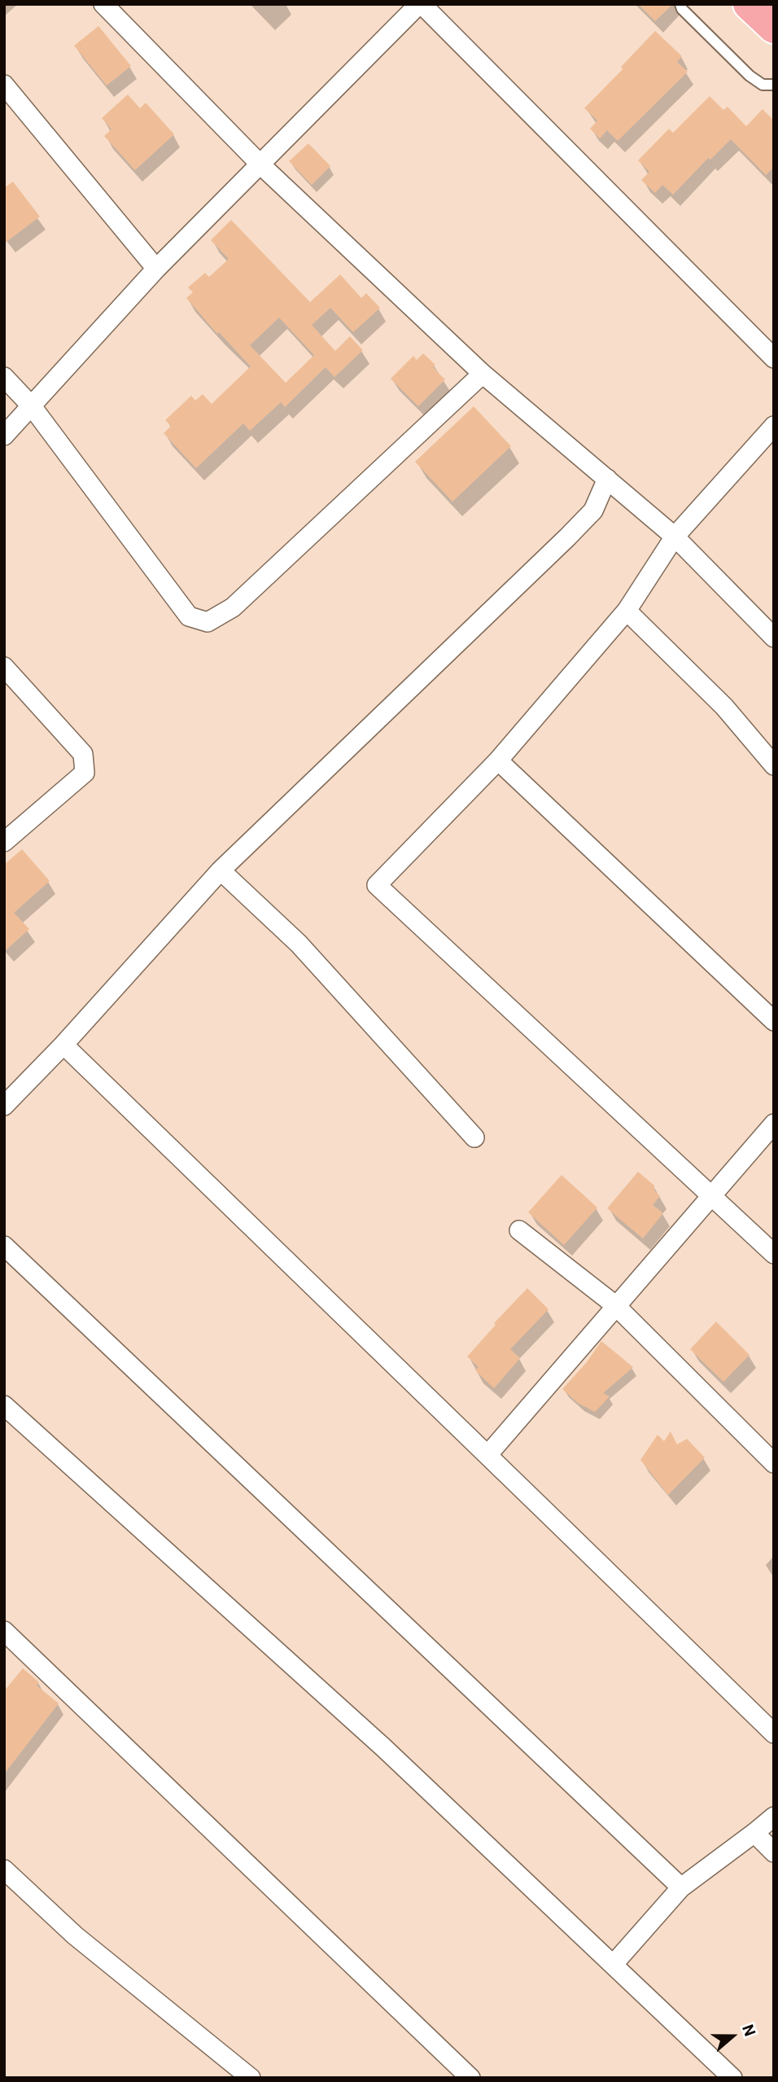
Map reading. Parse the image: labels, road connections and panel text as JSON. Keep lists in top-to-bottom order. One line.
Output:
{"north":"right"}
